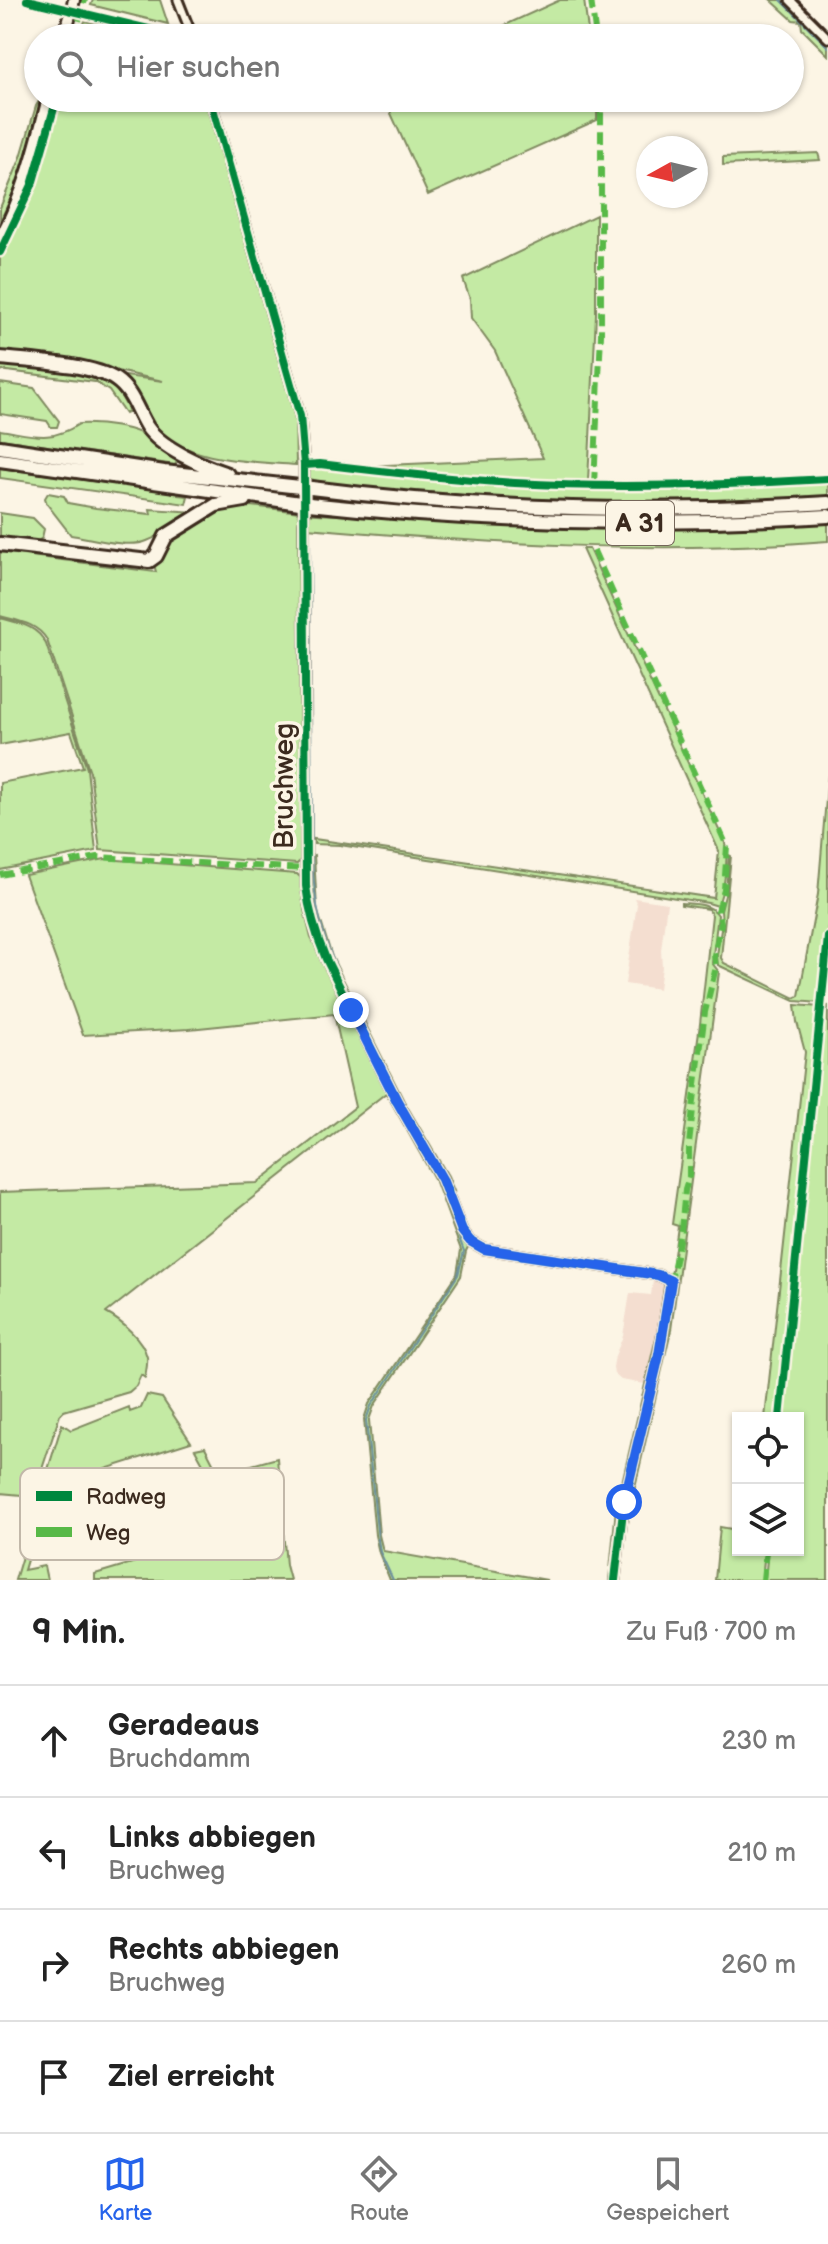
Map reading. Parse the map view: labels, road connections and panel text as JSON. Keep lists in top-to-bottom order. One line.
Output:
{"streets":{"highway":["A 31"],"street":["Bruchweg"]},"legend":["Radweg","Weg"],"north":"left","page":{"search":"Hier suchen","heading":["9 Min.","Zu Fuß · 700 m"],"list":[["Geradeaus","Bruchdamm","230 m"],["Links abbiegen","Bruchweg","210 m"],["Rechts abbiegen","Bruchweg","260 m"],"Ziel erreicht"],"nav":["Karte","Route","Gespeichert"]}}
